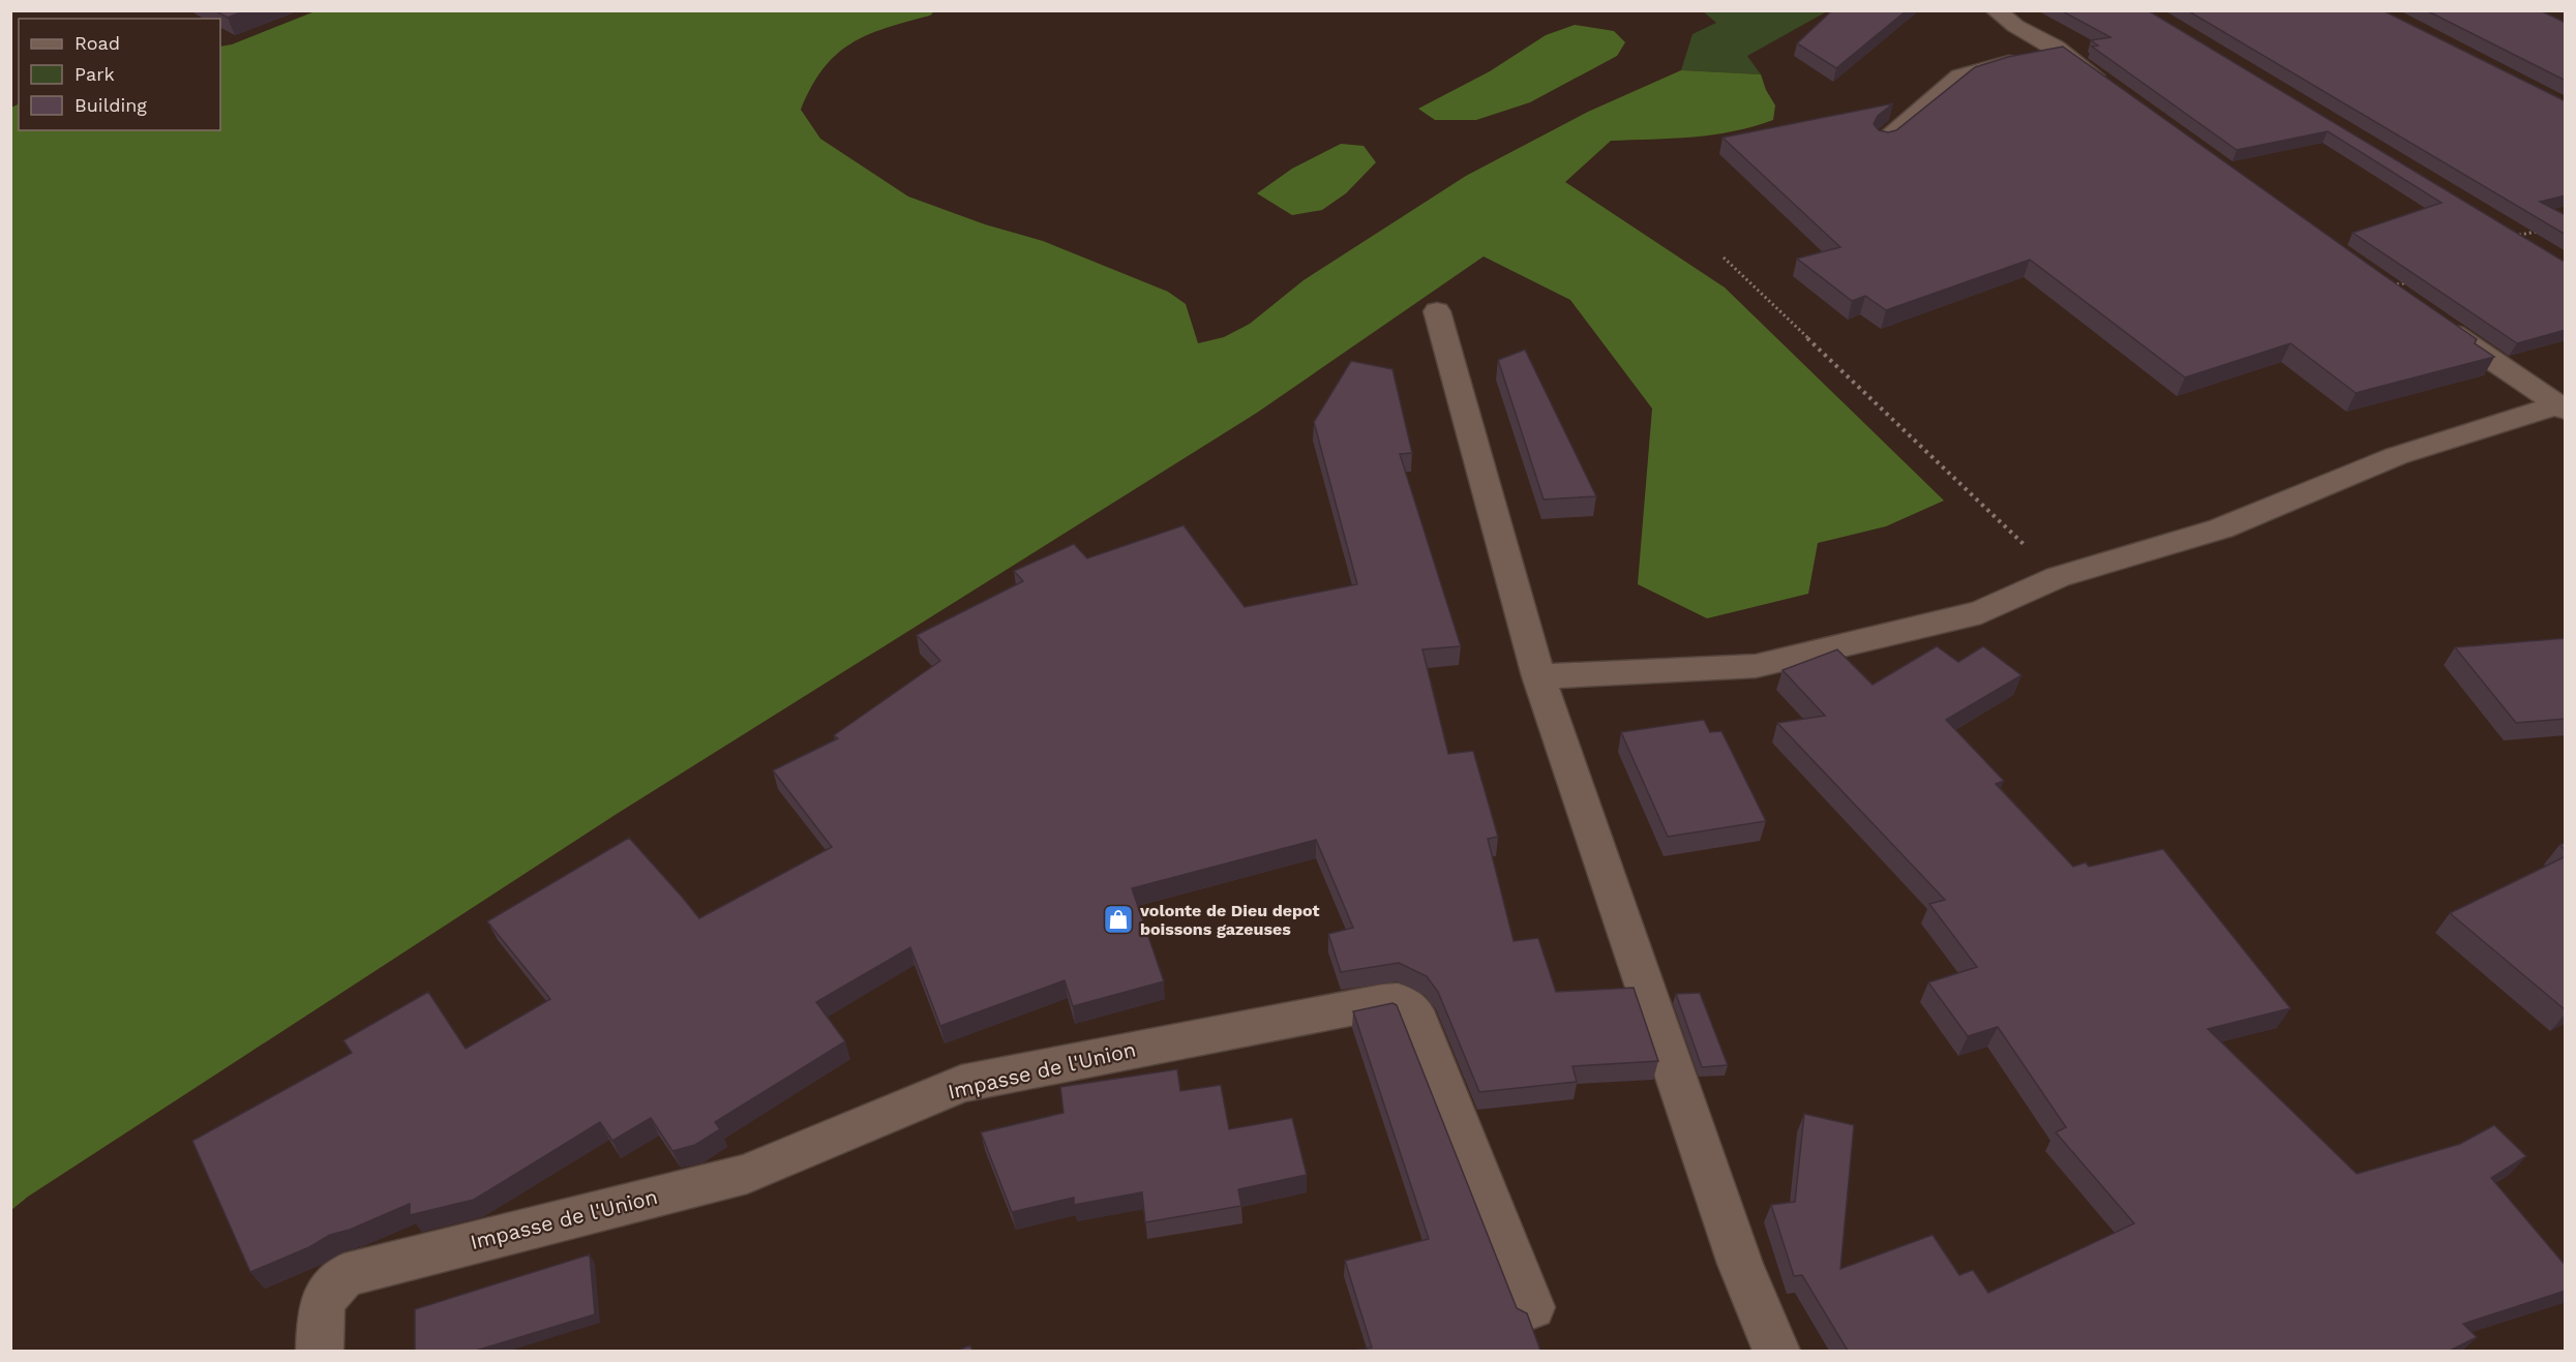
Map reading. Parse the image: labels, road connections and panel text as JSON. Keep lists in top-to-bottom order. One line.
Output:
{"streets":{"street":["Impasse de l'Union"]},"places":{"shop":["volonte de Dieu depot boissons gazeuses"]},"legend":["Road","Park","Building"]}
